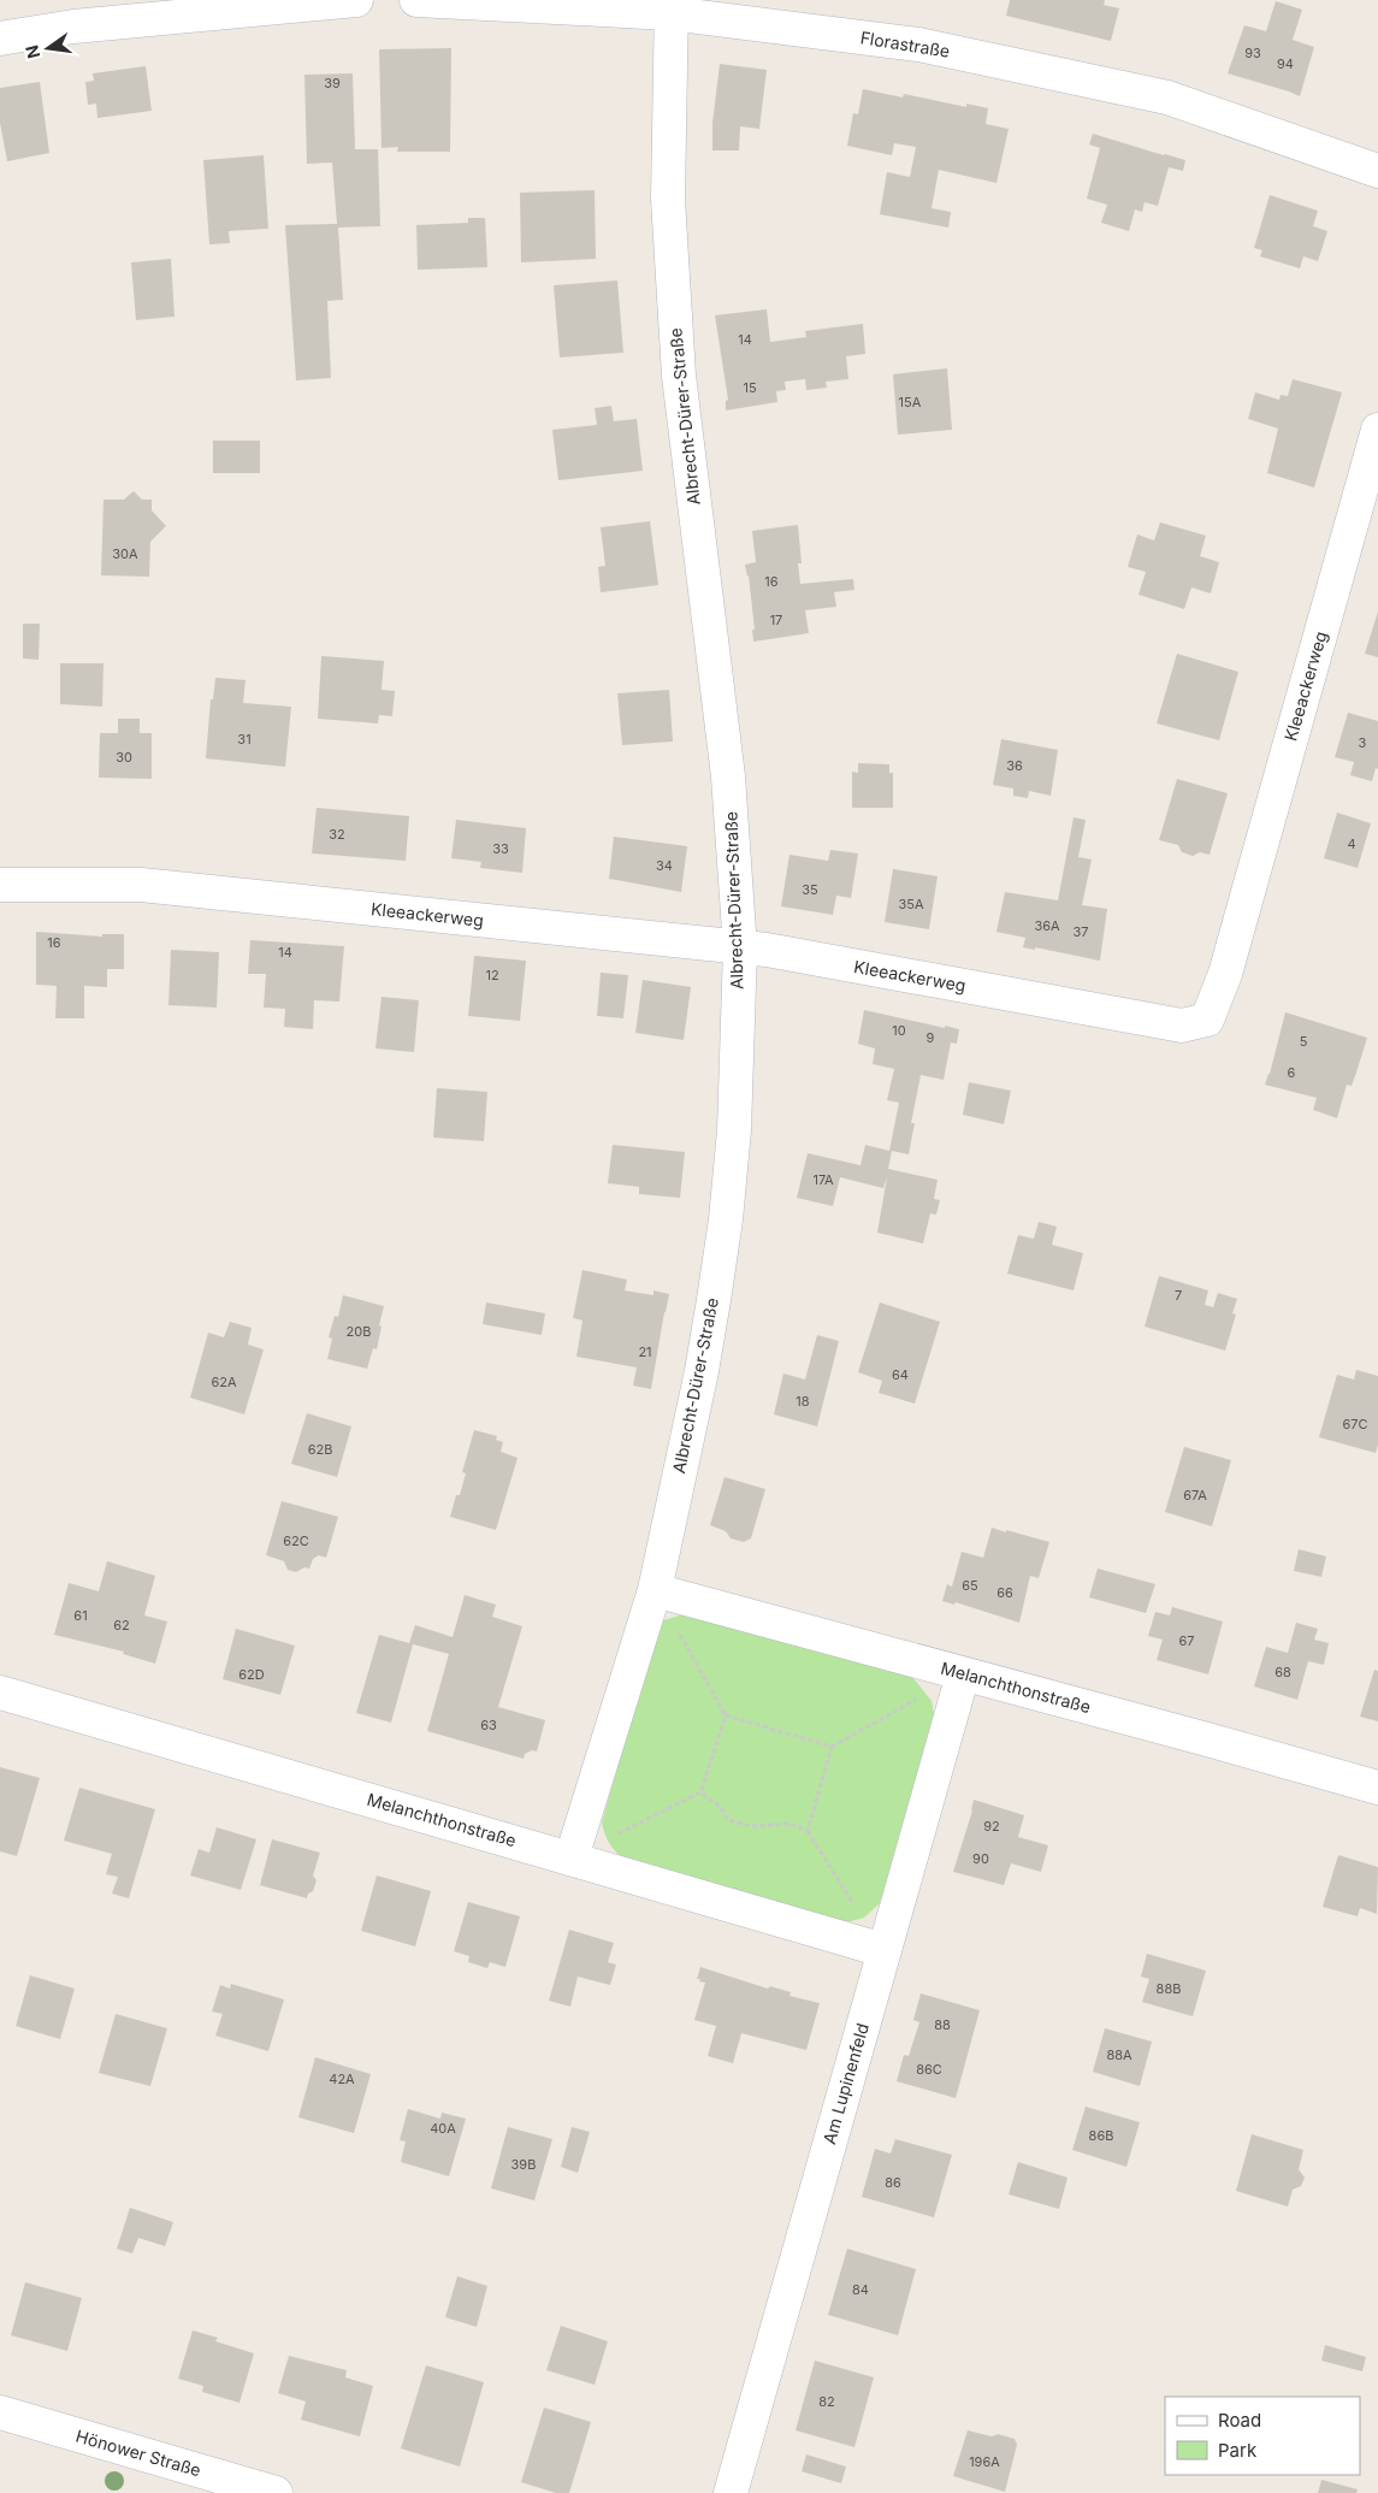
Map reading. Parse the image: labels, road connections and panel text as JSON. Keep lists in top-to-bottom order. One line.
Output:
{"streets":{"street":["Florastraße","Albrecht-Dürer-Straße","Kleeackerweg","Melanchthonstraße","Am Lupinenfeld","Hönower Straße"]},"crossings":[["Florastraße","Albrecht-Dürer-Straße"],["Albrecht-Dürer-Straße","Kleeackerweg"],["Albrecht-Dürer-Straße","Melanchthonstraße"],["Melanchthonstraße","Am Lupinenfeld"]],"house_numbers":["93","94","39","14","15","15A","30A","16","17","31","3","30","36","32","4","33","34","35","35A","36A","37","16","14","12","10","9","5","6","17A","7","20B","21","64","62A","18","67C","62B","67A","62C","65","66","61","62","67","68","62D","63","92","90","88B","88","88A","86C","42A","40A","86B","39B","86","84","82","196A"],"legend":["Road","Park"],"north":"left"}
